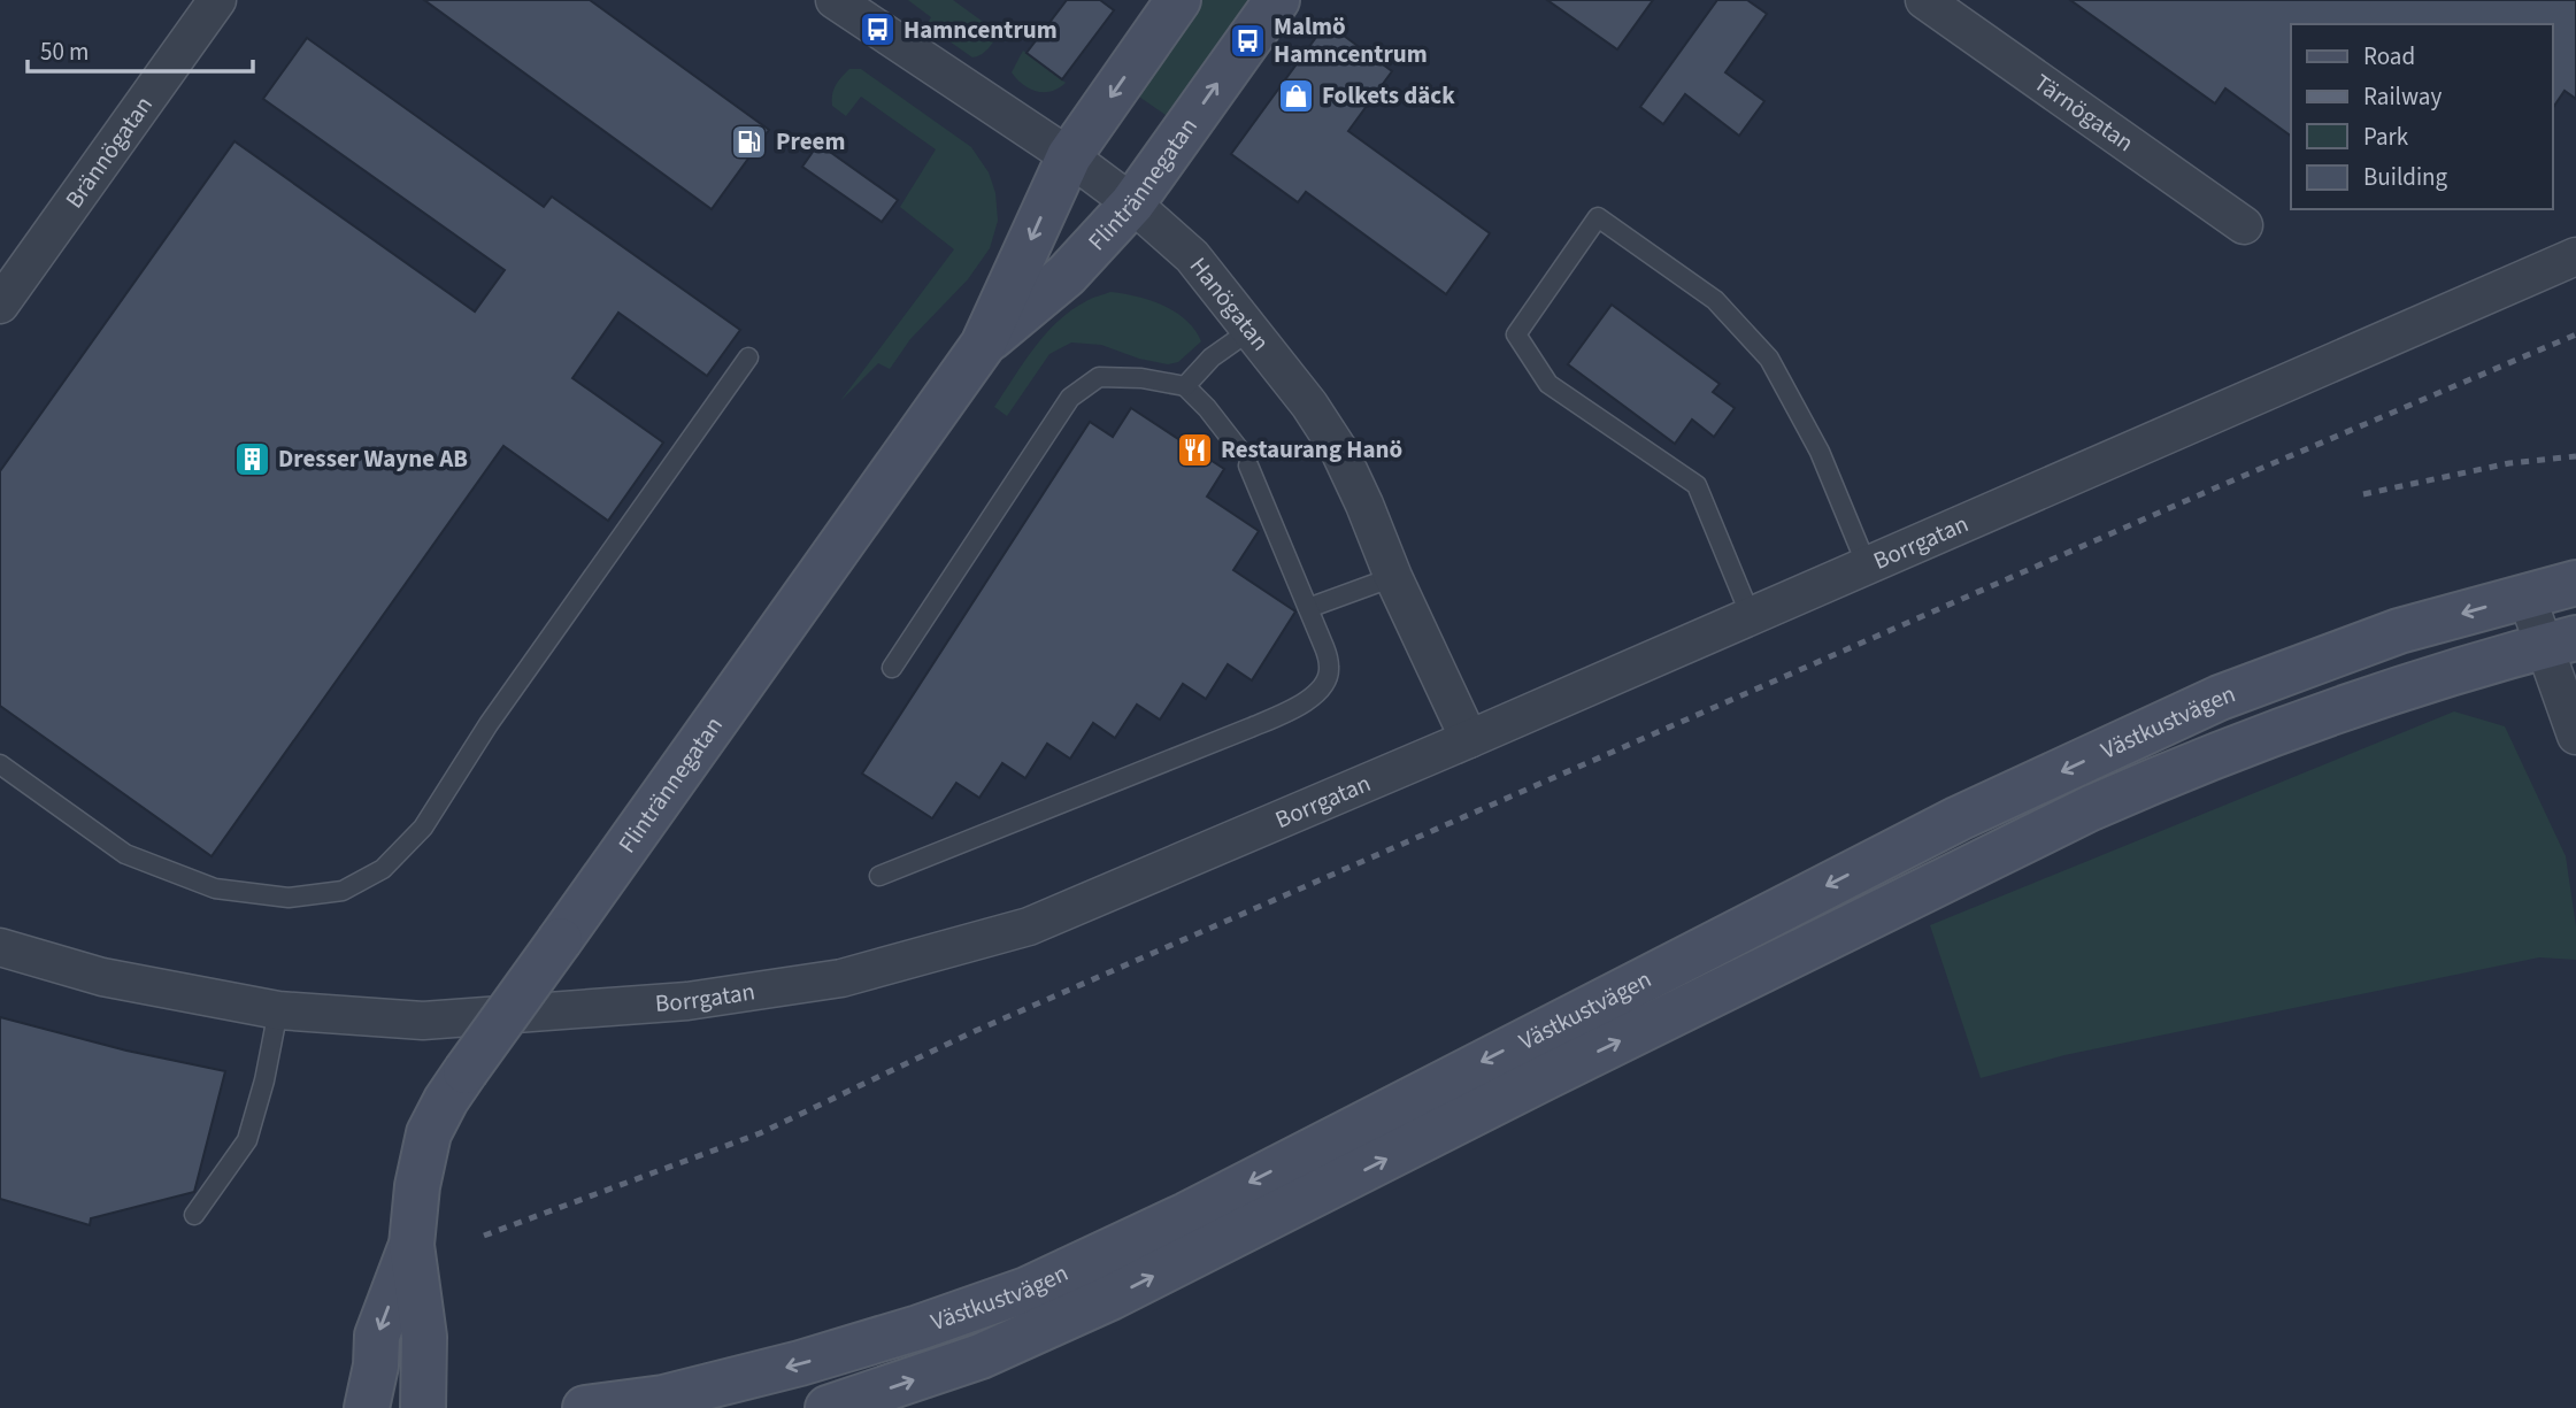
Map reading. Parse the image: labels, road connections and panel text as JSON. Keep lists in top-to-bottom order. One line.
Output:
{"streets":{"main road":["Flintrännegatan","Västkustvägen"],"street":["Tärnögatan","Brännögatan","Hanögatan","Borrgatan"]},"crossings":[["Flintrännegatan","Hanögatan"],["Hanögatan","Borrgatan"]],"places":{"bus stop":["Hamncentrum","Malmö Hamncentrum"],"shop":["Folkets däck"],"fuel station":["Preem"],"restaurant":["Restaurang Hanö"],"building":["Dresser Wayne AB"]},"legend":["Road","Railway","Park","Building"],"scale_bar":"50 m"}
